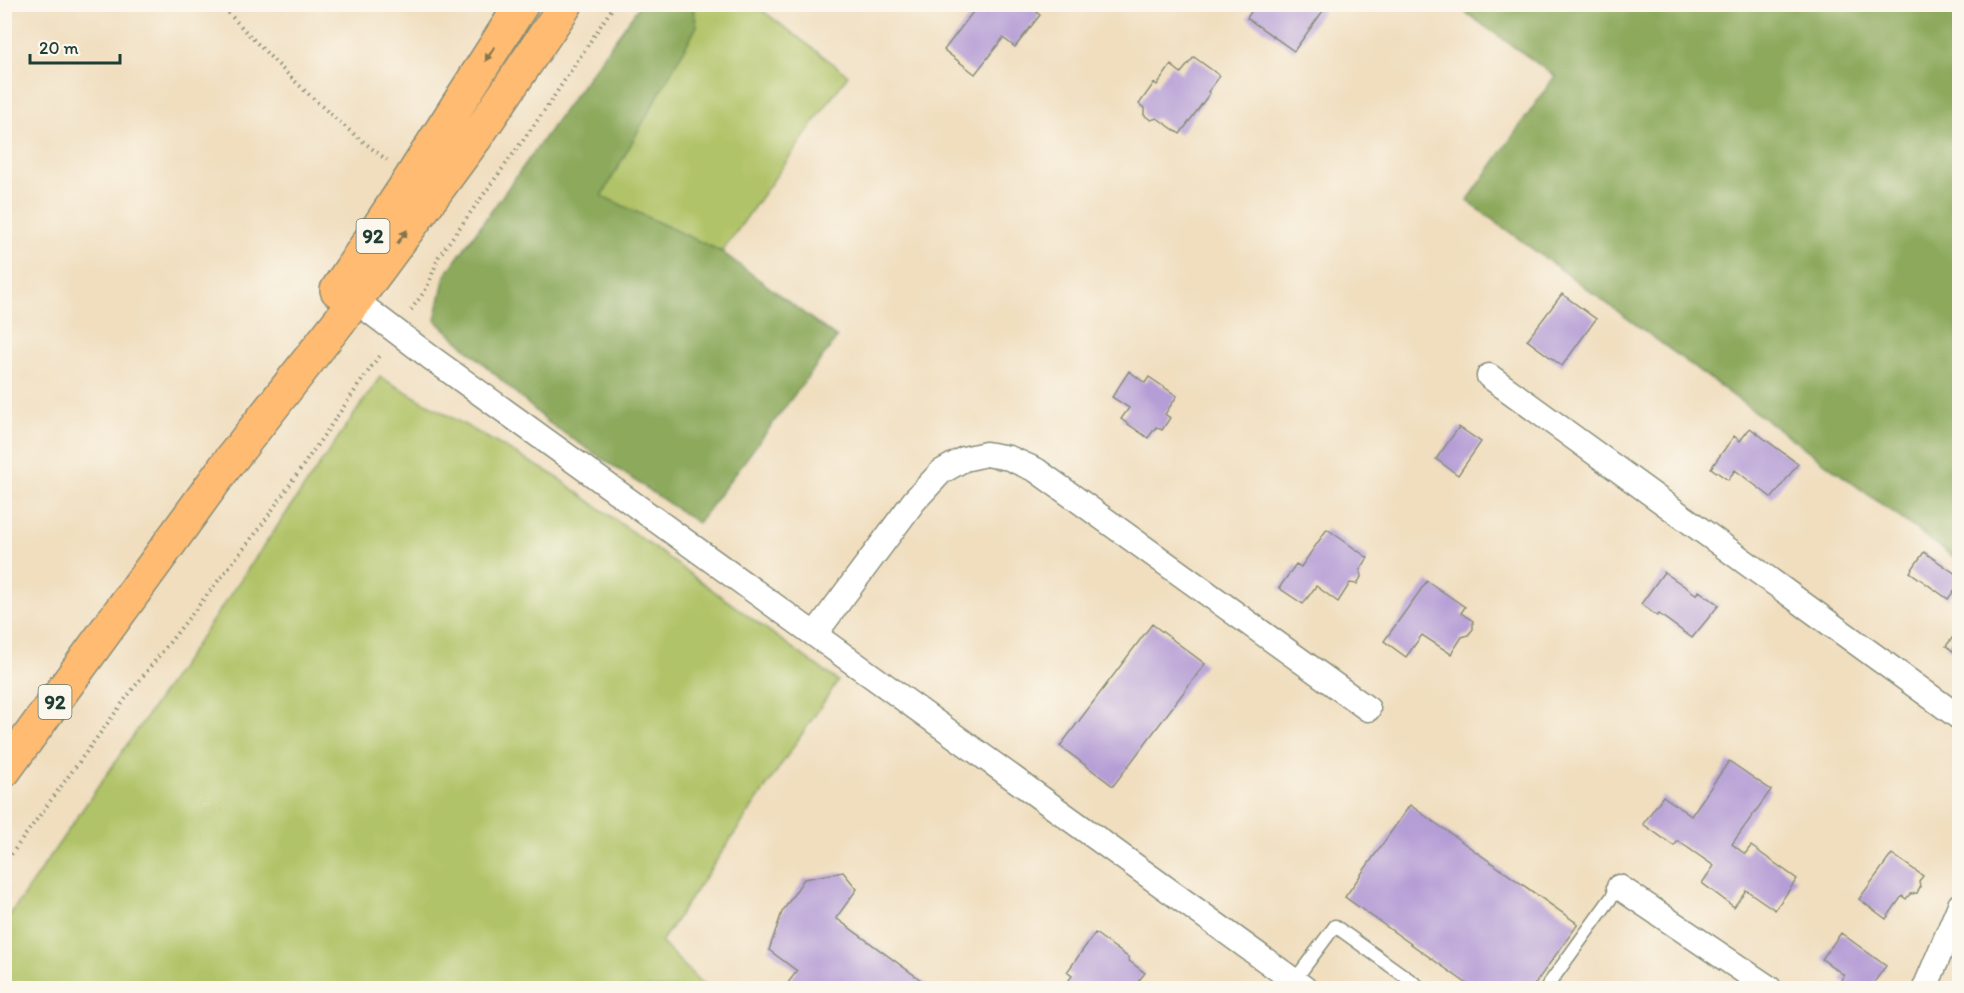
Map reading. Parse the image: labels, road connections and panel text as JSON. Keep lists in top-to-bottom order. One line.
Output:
{"streets":{"main road":["92"]},"scale_bar":"20 m"}
